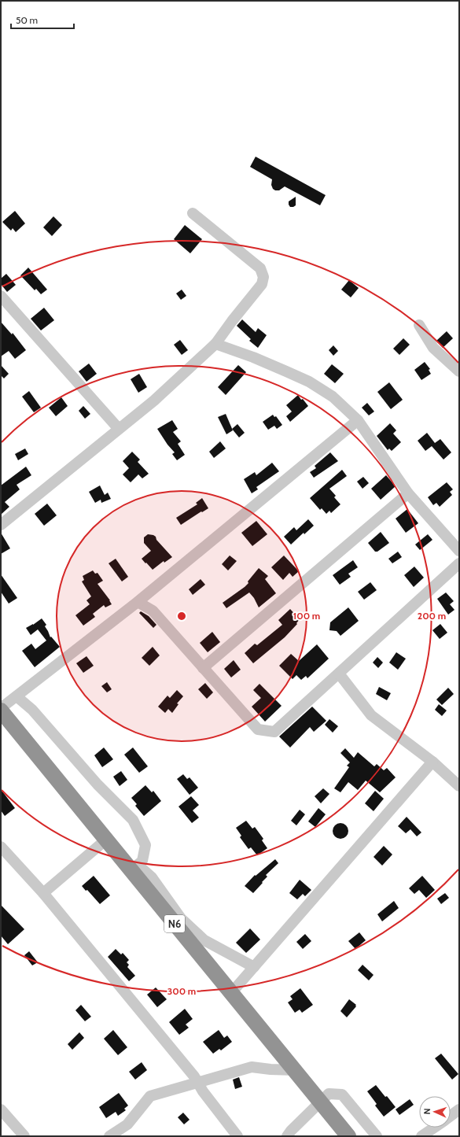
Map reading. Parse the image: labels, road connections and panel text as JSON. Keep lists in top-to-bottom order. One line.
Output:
{"streets":{"highway":["N6"]},"scale_bar":"50 m","north":"left","rings":["100 m","200 m","300 m"]}
